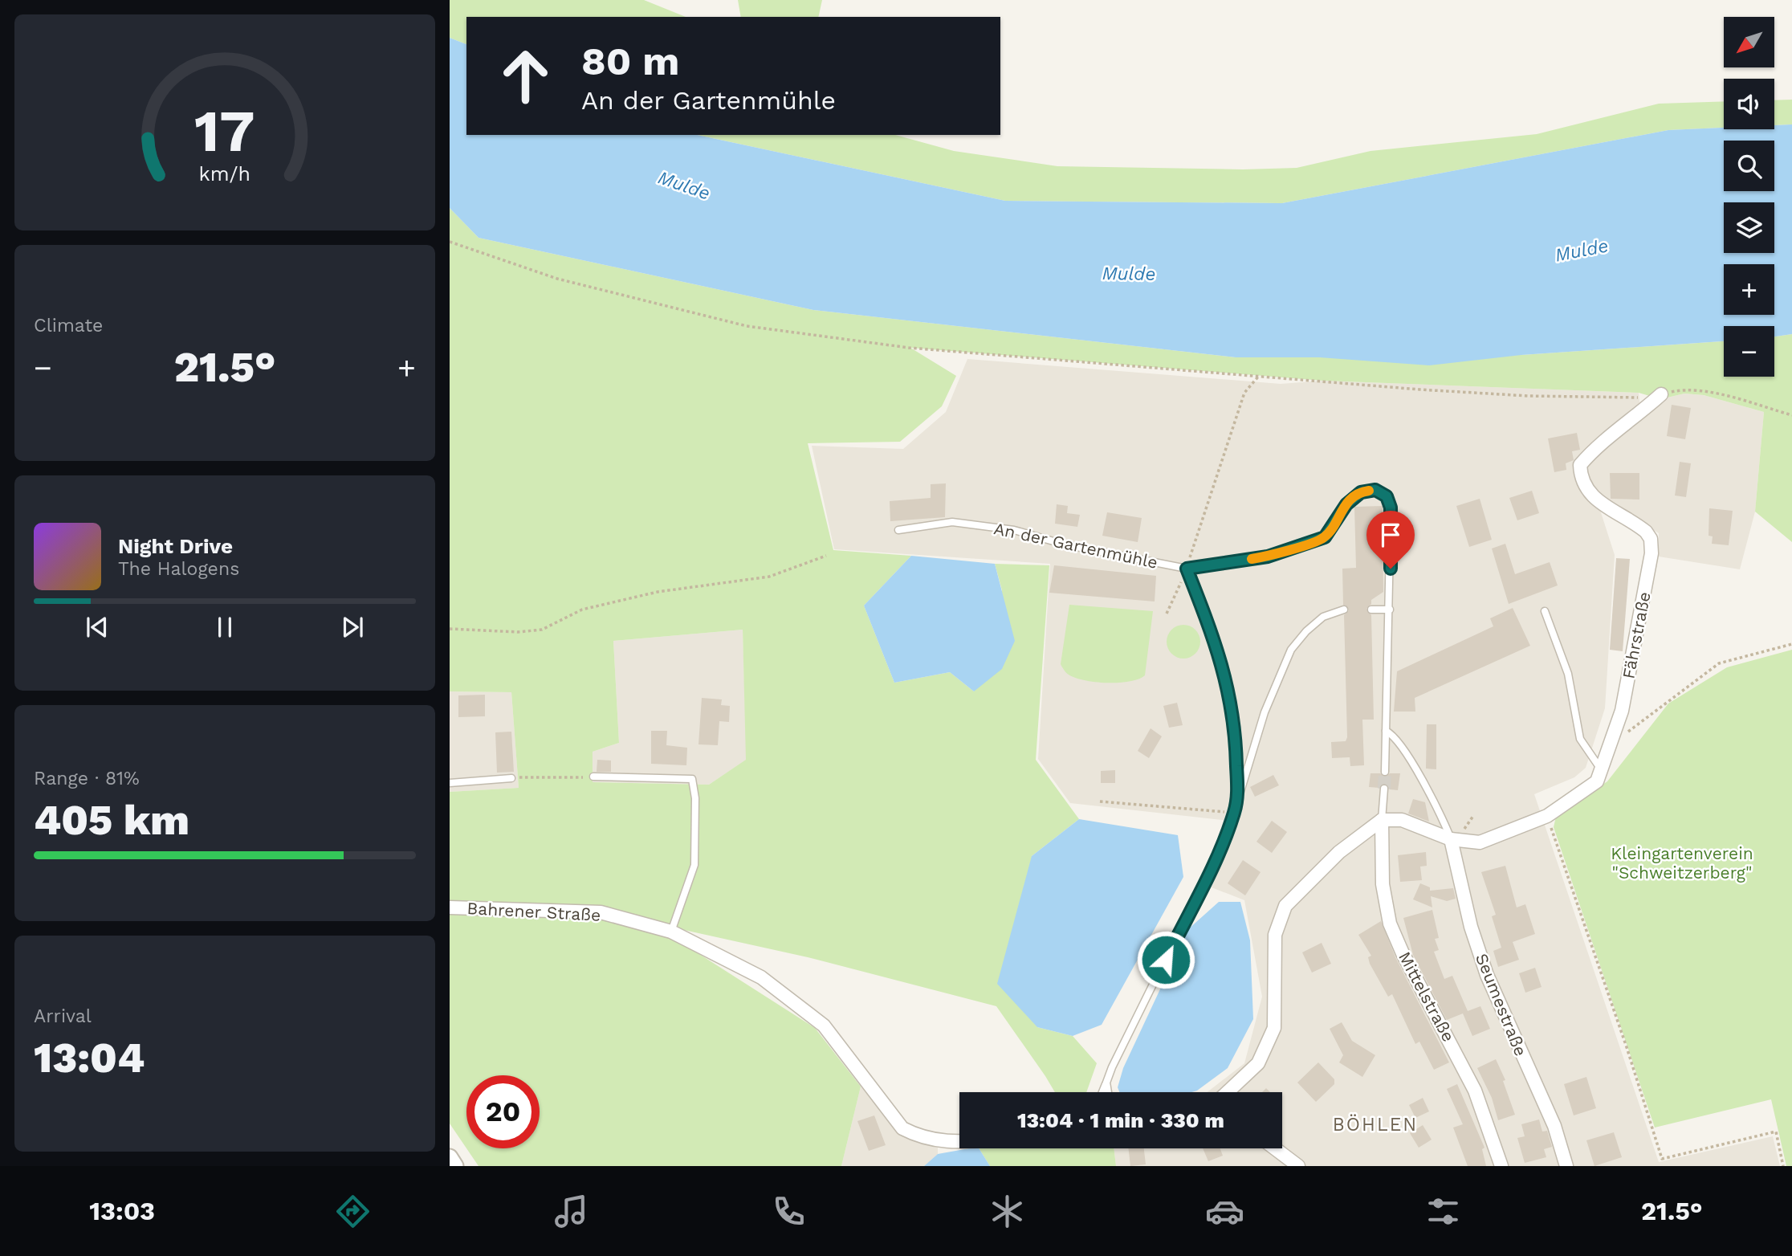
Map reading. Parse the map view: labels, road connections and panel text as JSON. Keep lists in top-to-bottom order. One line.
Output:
{"streets":{"street":["Fährstraße","Bahrener Straße","Mittelstraße","Seumestraße"],"lane":["An der Gartenmühle"]},"crossings":[["Fährstraße","Seumestraße"]],"districts":["BÖHLEN"],"water":["Mulde"],"parks":["Kleingartenverein \"Schweitzerberg\""],"north":"bottom left","page":{"map_buttons":["+","−"],"turn":["80 m","An der Gartenmühle"],"tile":["Climate",["Range · 81%","405 km"],["Arrival","13:04"]],"heat":["−","21.5°","+"],"song":["Night Drive","The Halogens"],"limit":"20","trip":"13:04 · 1 min · 330 m","tabs":["13:03","21.5°"],"gauge":["17","km/h"]}}
